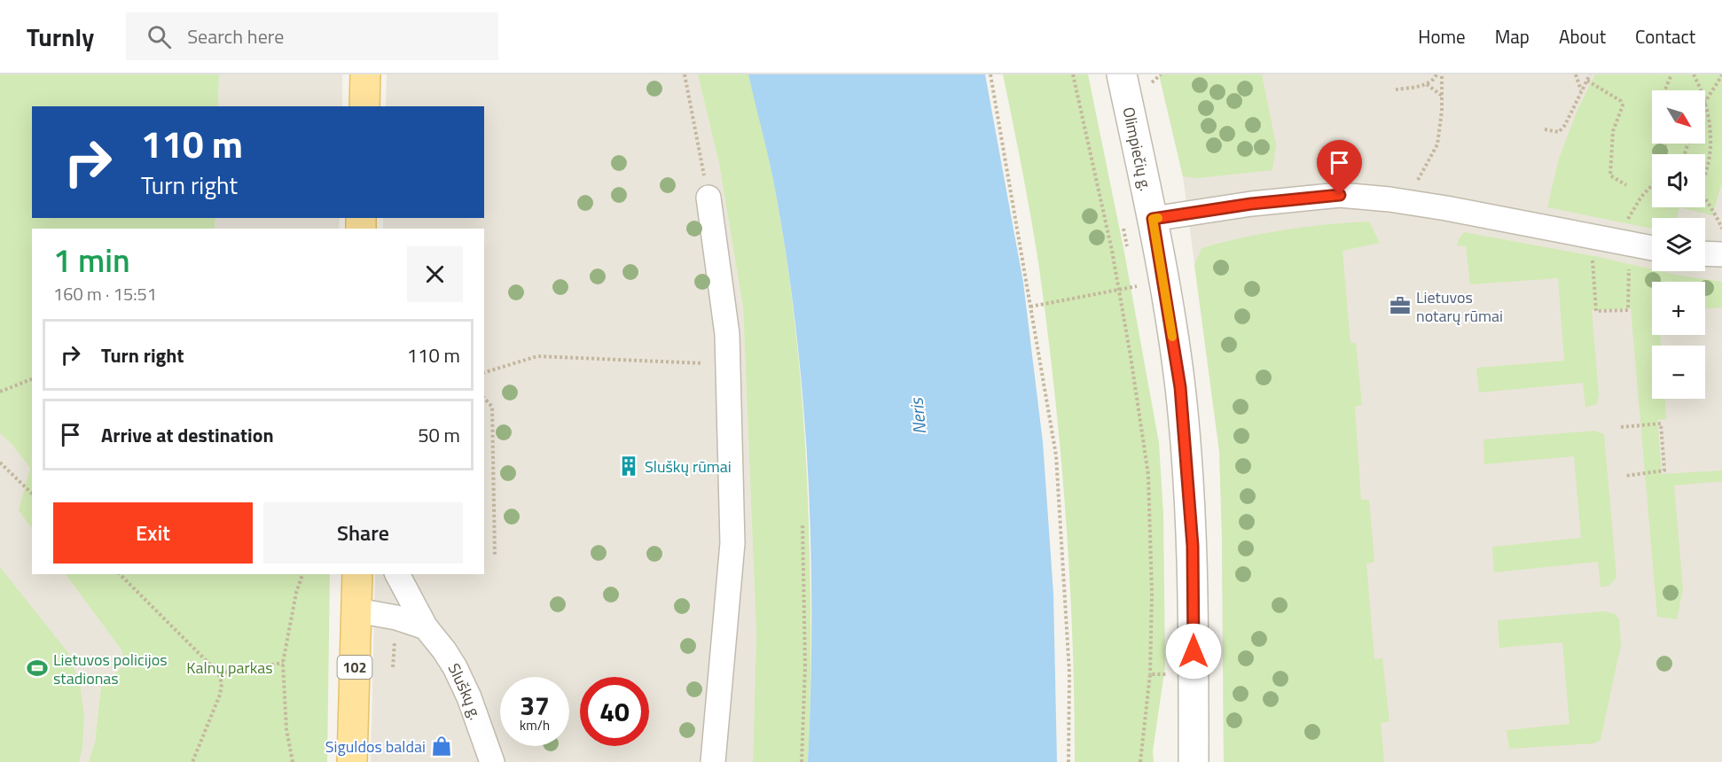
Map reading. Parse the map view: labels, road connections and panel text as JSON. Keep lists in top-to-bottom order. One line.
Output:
{"streets":{"main road":["102"],"street":["Olimpiečių g.","Sluškų g."]},"water":["Neris"],"parks":["Kalnų parkas"],"places":{"office":["Lietuvos notarų rūmai"],"building":["Sluškų rūmai"],"sports":["Lietuvos policijos stadionas"],"shop":["Siguldos baldai"]},"north":"bottom right","page":{"header":"Turnly","search":"Search here","nav":["Home","Map","About","Contact"],"map_buttons":["+","−"],"turn":["110 m","Turn right"],"heading":["1 min","160 m · 15:51"],"list":[{"name":"Turn right","value":"110 m"},{"name":"Arrive at destination","value":"50 m"}],"buttons":["Exit","Share"],"speed":"37 km/h","limit":"40"}}
